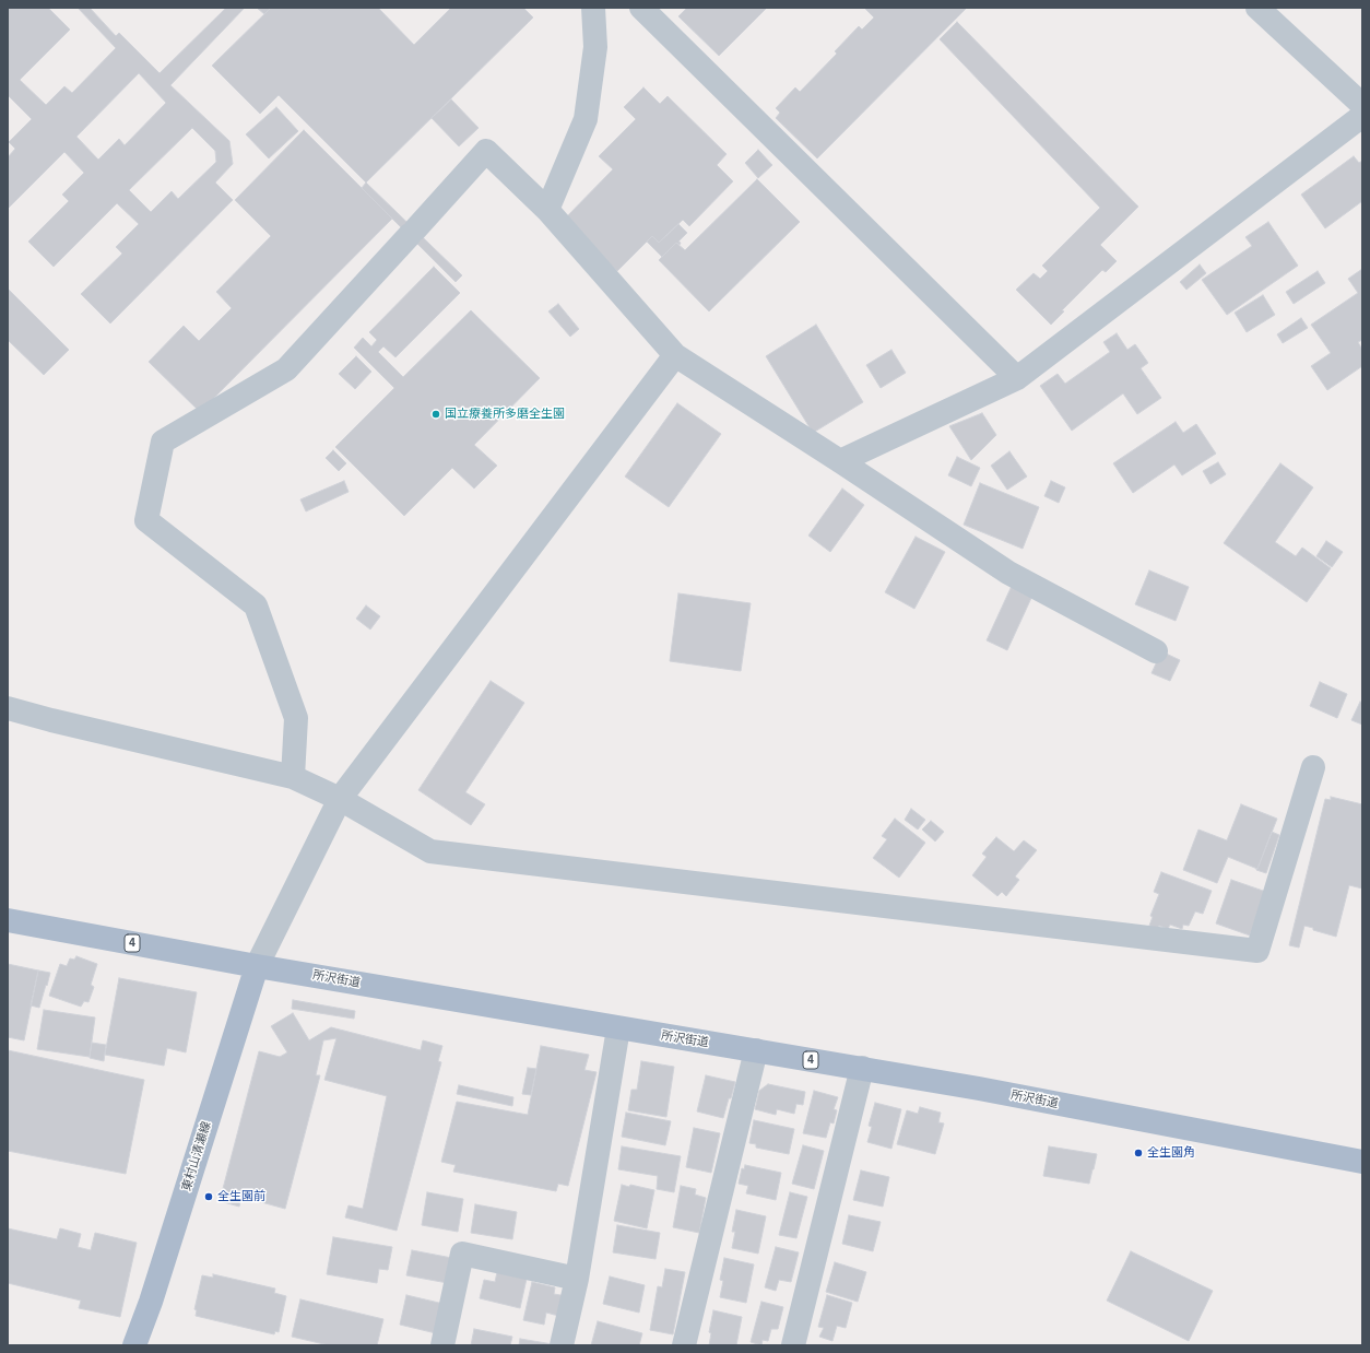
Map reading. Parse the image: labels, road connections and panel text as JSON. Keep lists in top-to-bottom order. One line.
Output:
{"streets":{"main road":["4","所沢街道","東村山清瀬線"]},"crossings":[["所沢街道","東村山清瀬線"]],"places":["国立療養所多磨全生園","全生園角","全生園前"]}
